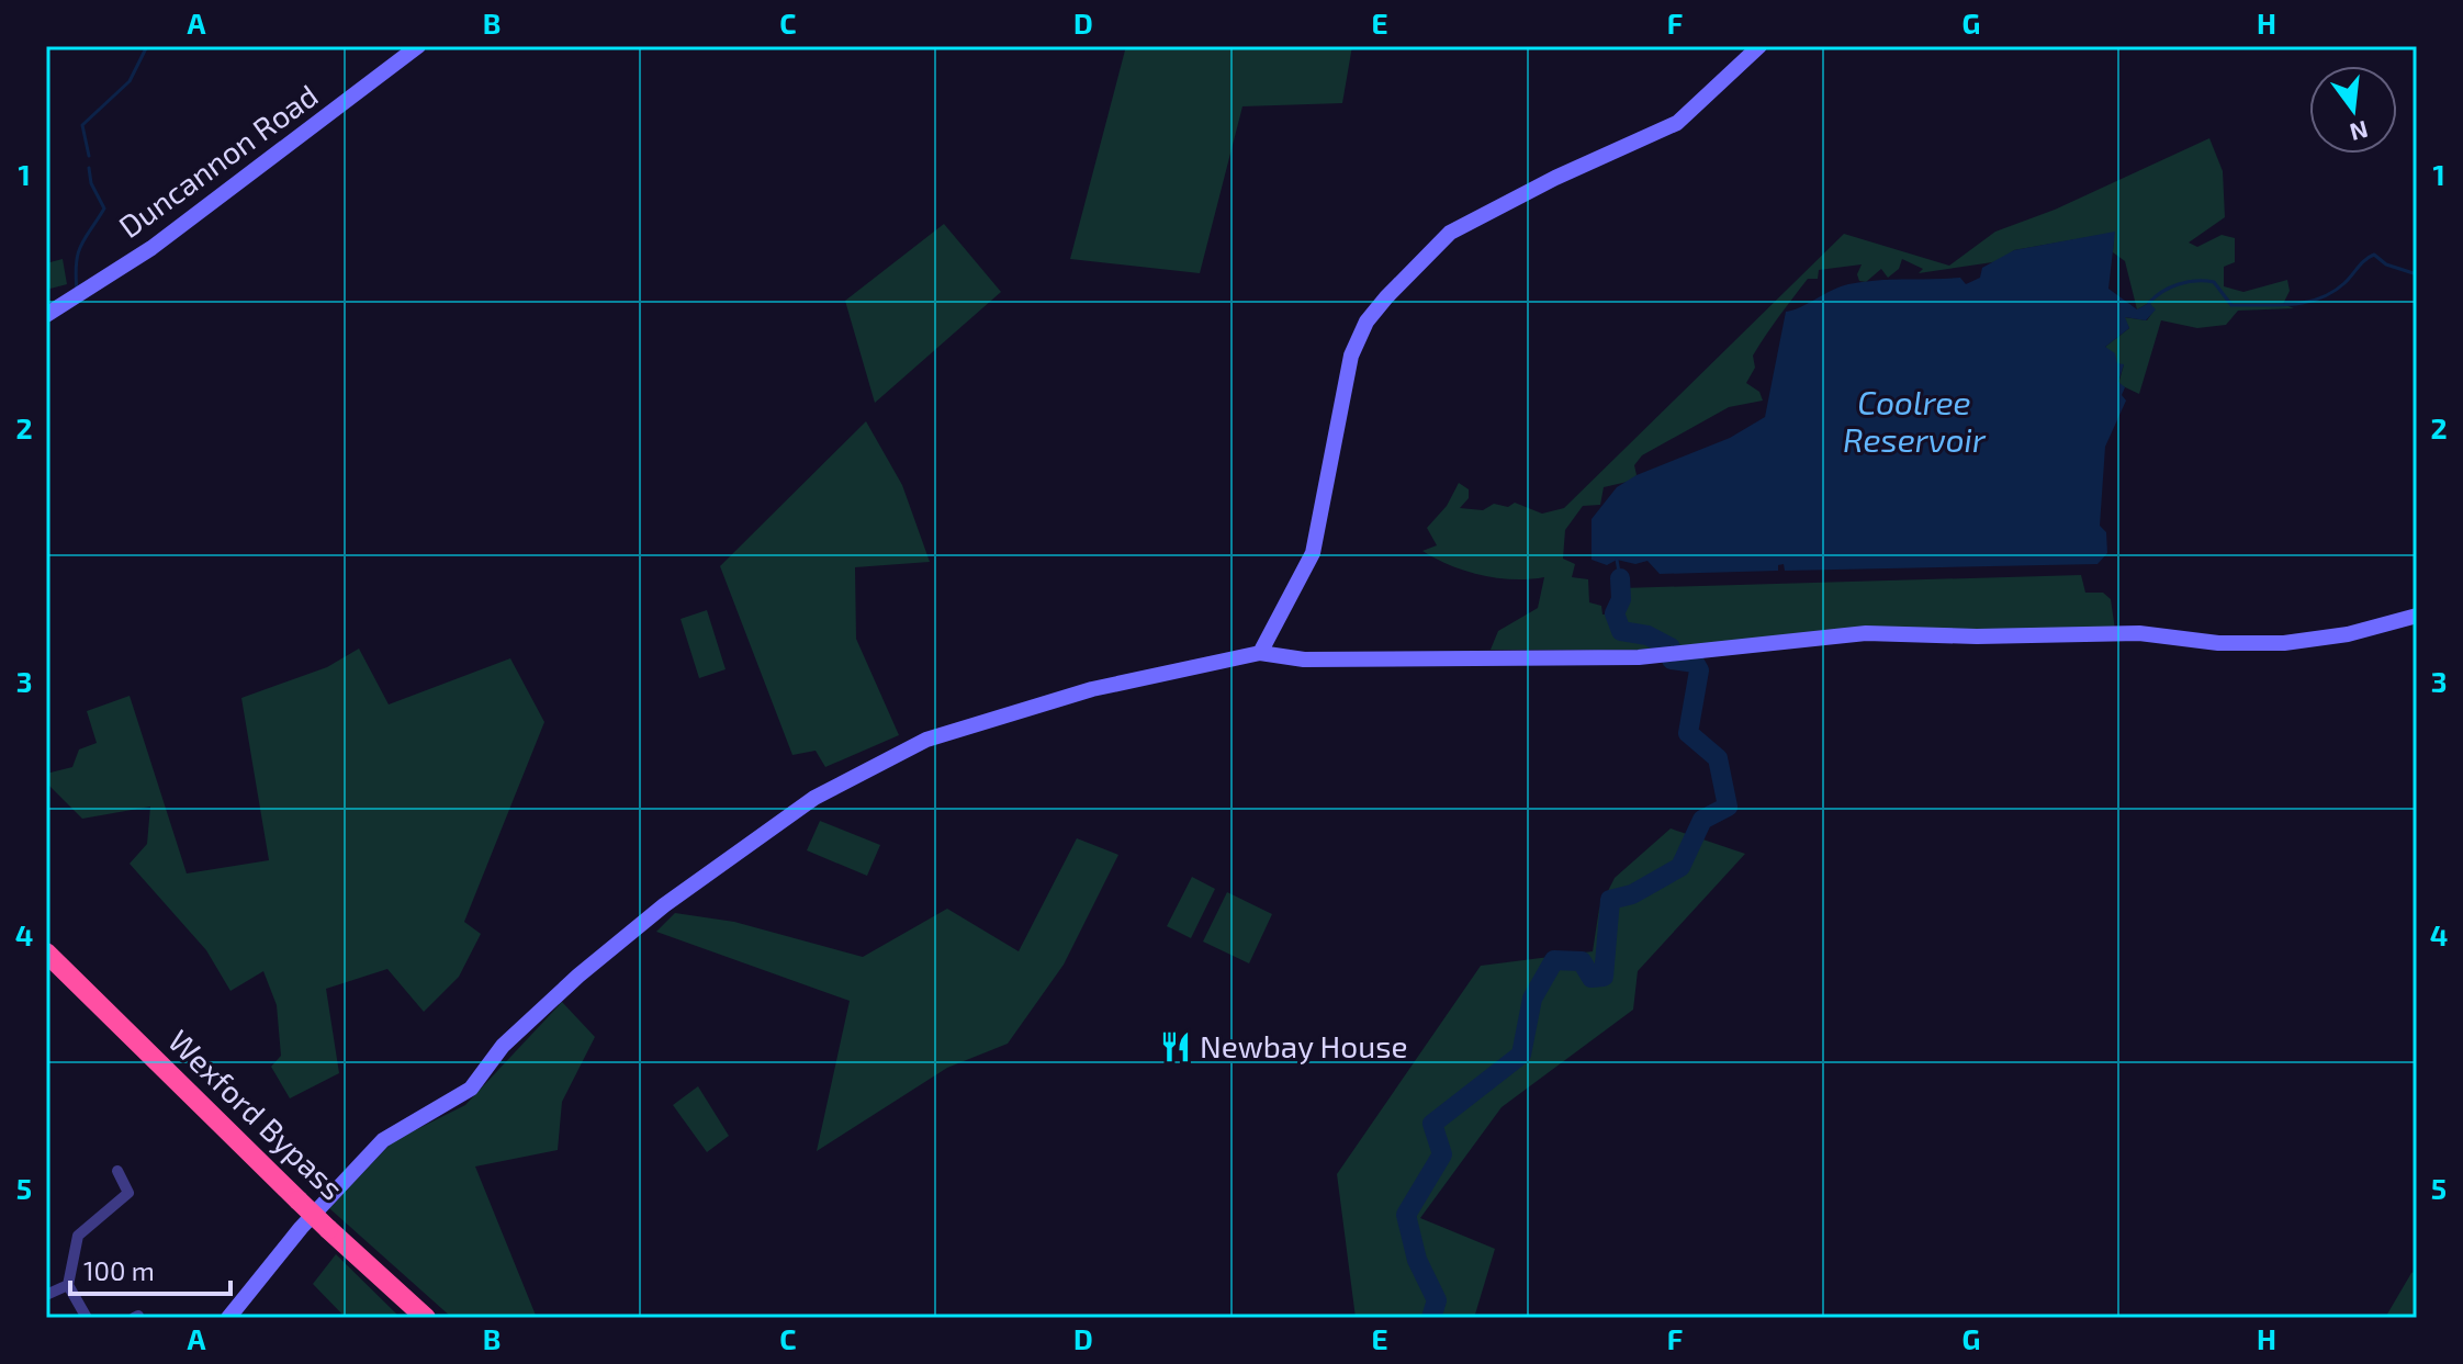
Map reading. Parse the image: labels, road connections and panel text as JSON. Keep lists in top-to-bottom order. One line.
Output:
{"streets":{"highway":["Wexford Bypass"],"street":["Duncannon Road"]},"water":["Coolree Reservoir"],"places":{"restaurant":["Newbay House"]},"scale_bar":"100 m","north":"bottom","grid":{"columns":["A","B","C","D","E","F","G","H"],"rows":["1","2","3","4","5"]}}
